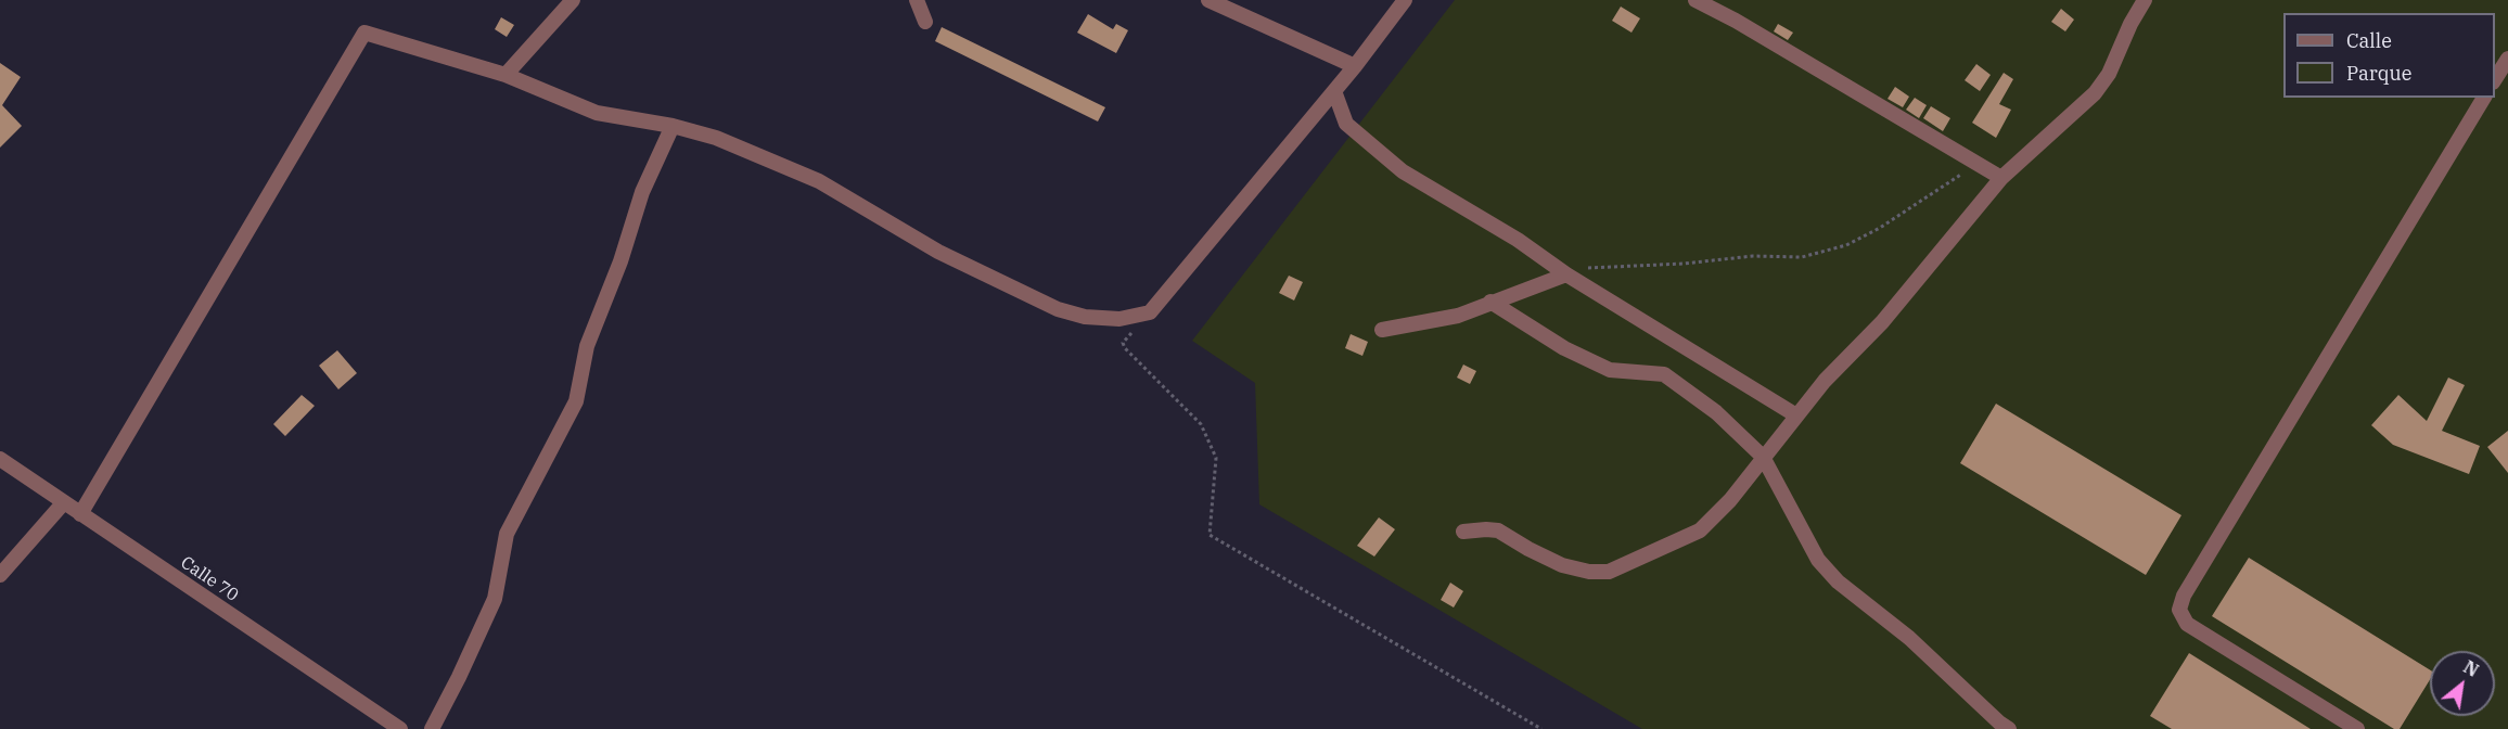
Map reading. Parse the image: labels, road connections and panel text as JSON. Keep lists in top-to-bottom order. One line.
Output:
{"streets":{"street":["Calle 70"]},"legend":["Calle","Parque"],"north":"top right"}
